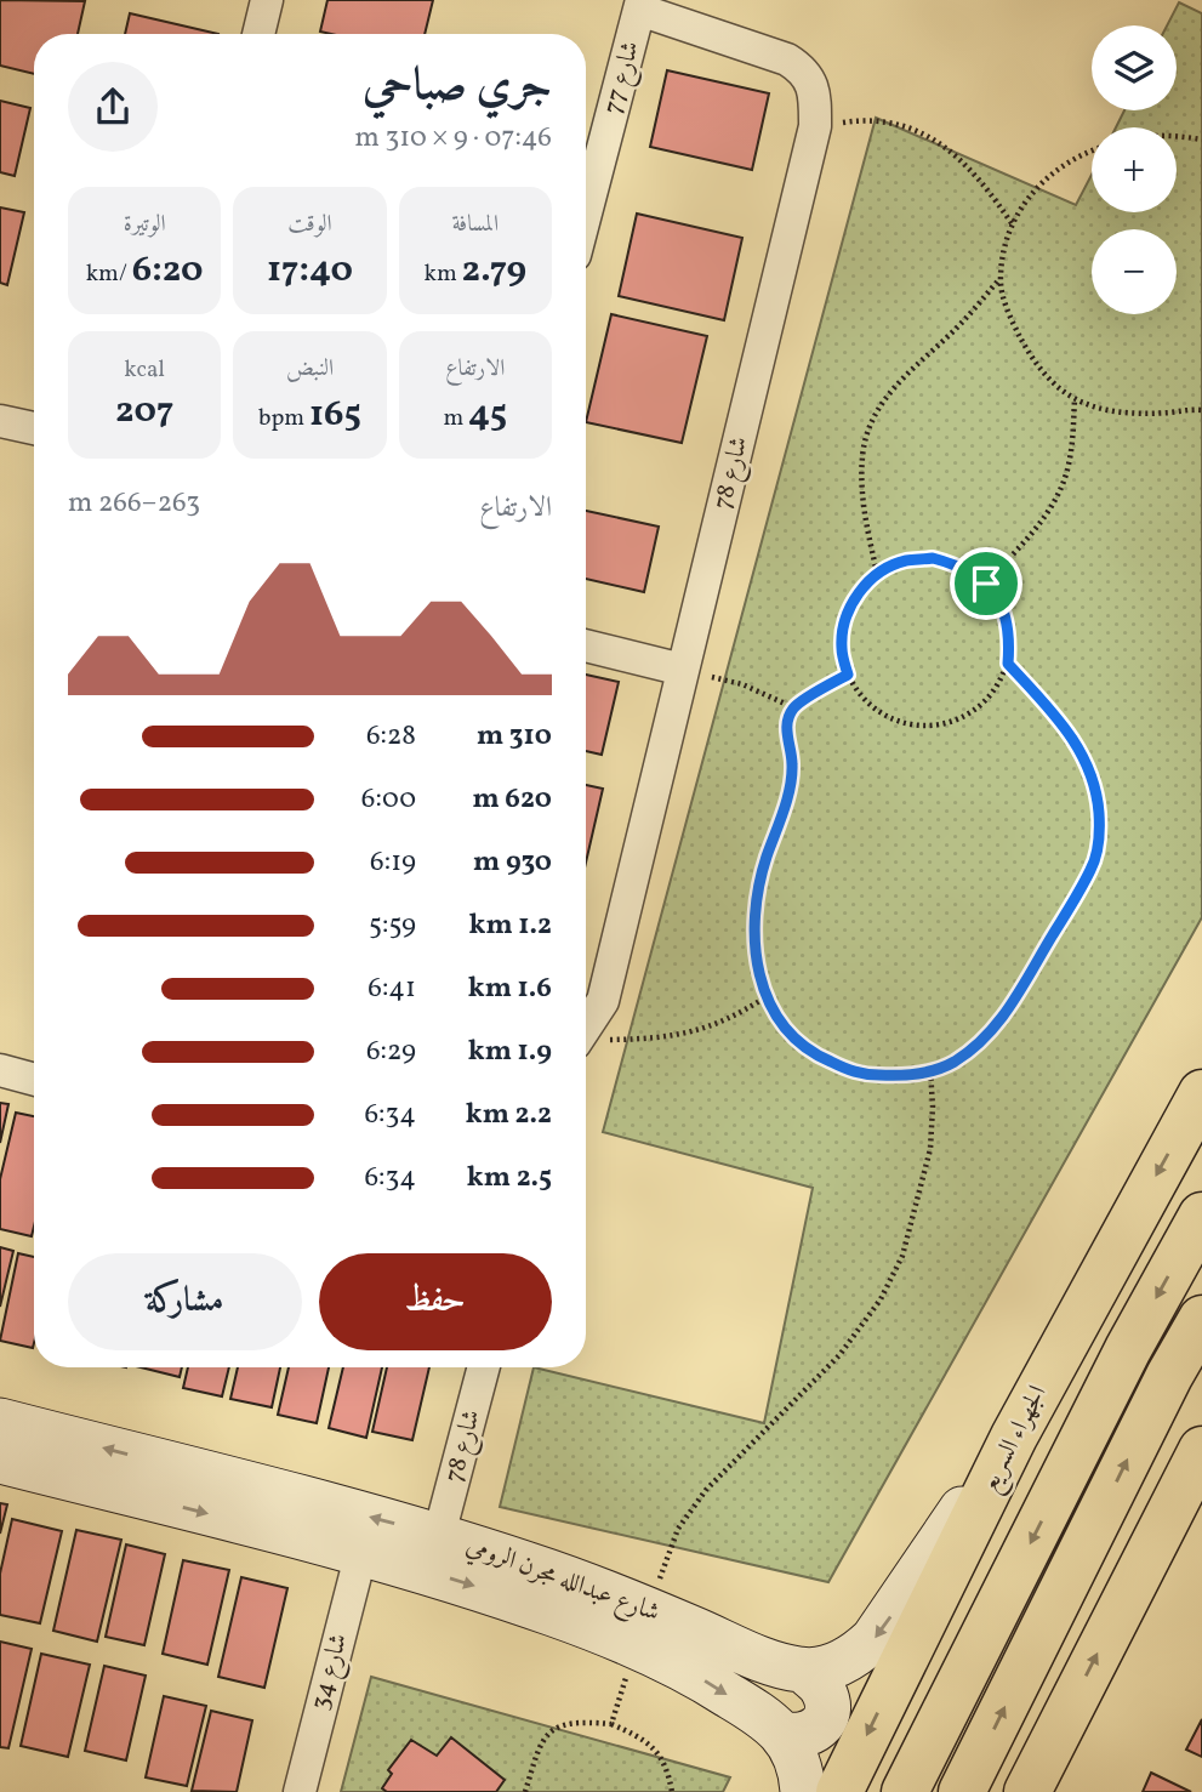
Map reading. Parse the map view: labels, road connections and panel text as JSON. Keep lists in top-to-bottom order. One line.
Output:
{"streets":{"main road":["الجهراء السريع","شارع عبدالله مجرن الرومي"],"street":["شارع 77","شارع 78","شارع 34"]},"crossings":[["شارع 77","شارع 78"],["شارع 78","شارع عبدالله مجرن الرومي"],["الجهراء السريع","شارع عبدالله مجرن الرومي"],["شارع عبدالله مجرن الرومي","شارع 34"]],"page":{"map_buttons":["+","−"],"heading":["جري صباحي","07:46 · 9 × 310 m"],"stats":[["المسافة","2.79 km"],["الوقت","17:40"],["الوتيرة","6:20 /km"],["الارتفاع","45 m"],["النبض","165 bpm"],["kcal","207"]],"chart":["الارتفاع","263–266 m"],"list":[{"name":"310 m","note":"6:28"},{"name":"620 m","note":"6:00"},{"name":"930 m","note":"6:19"},{"name":"1.2 km","note":"5:59"},{"name":"1.6 km","note":"6:41"},{"name":"1.9 km","note":"6:29"},{"name":"2.2 km","note":"6:34"},{"name":"2.5 km","note":"6:34"}],"buttons":["حفظ","مشاركة"]}}
